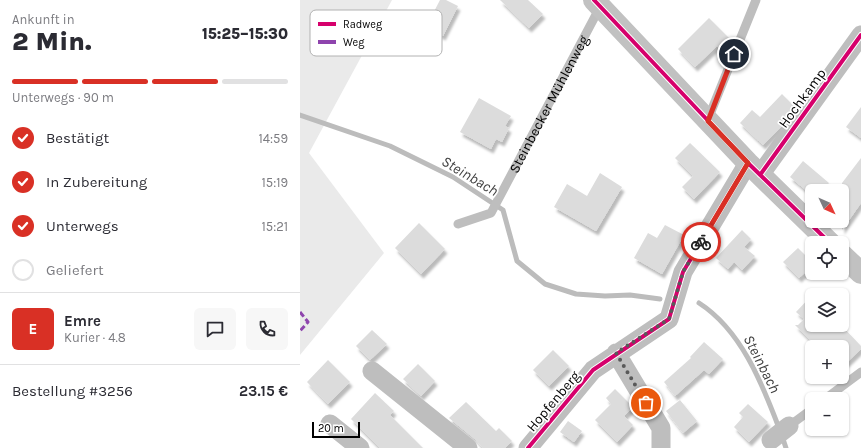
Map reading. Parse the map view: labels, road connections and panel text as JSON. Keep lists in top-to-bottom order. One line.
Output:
{"streets":{"street":["Hochkamp","Steinbecker Mühlenweg","Hopfenberg"]},"crossings":[["Hochkamp","Steinbecker Mühlenweg"],["Hochkamp","Hopfenberg"],["Steinbecker Mühlenweg","Hopfenberg"]],"water":["Steinbach"],"legend":["Radweg","Weg"],"scale_bar":"20 m","north":"bottom right","page":{"heading":["2 Min.","Ankunft in","15:25–15:30"],"panel":["Emre","Kurier · 4.8","Bestellung #3256","23.15 €"],"bar":"Unterwegs · 90 m","list":[["Bestätigt","14:59"],["In Zubereitung","15:19"],["Unterwegs","15:21"],"Geliefert"],"map_buttons":["+","−"],"round":"E","scale":"20 m"}}
